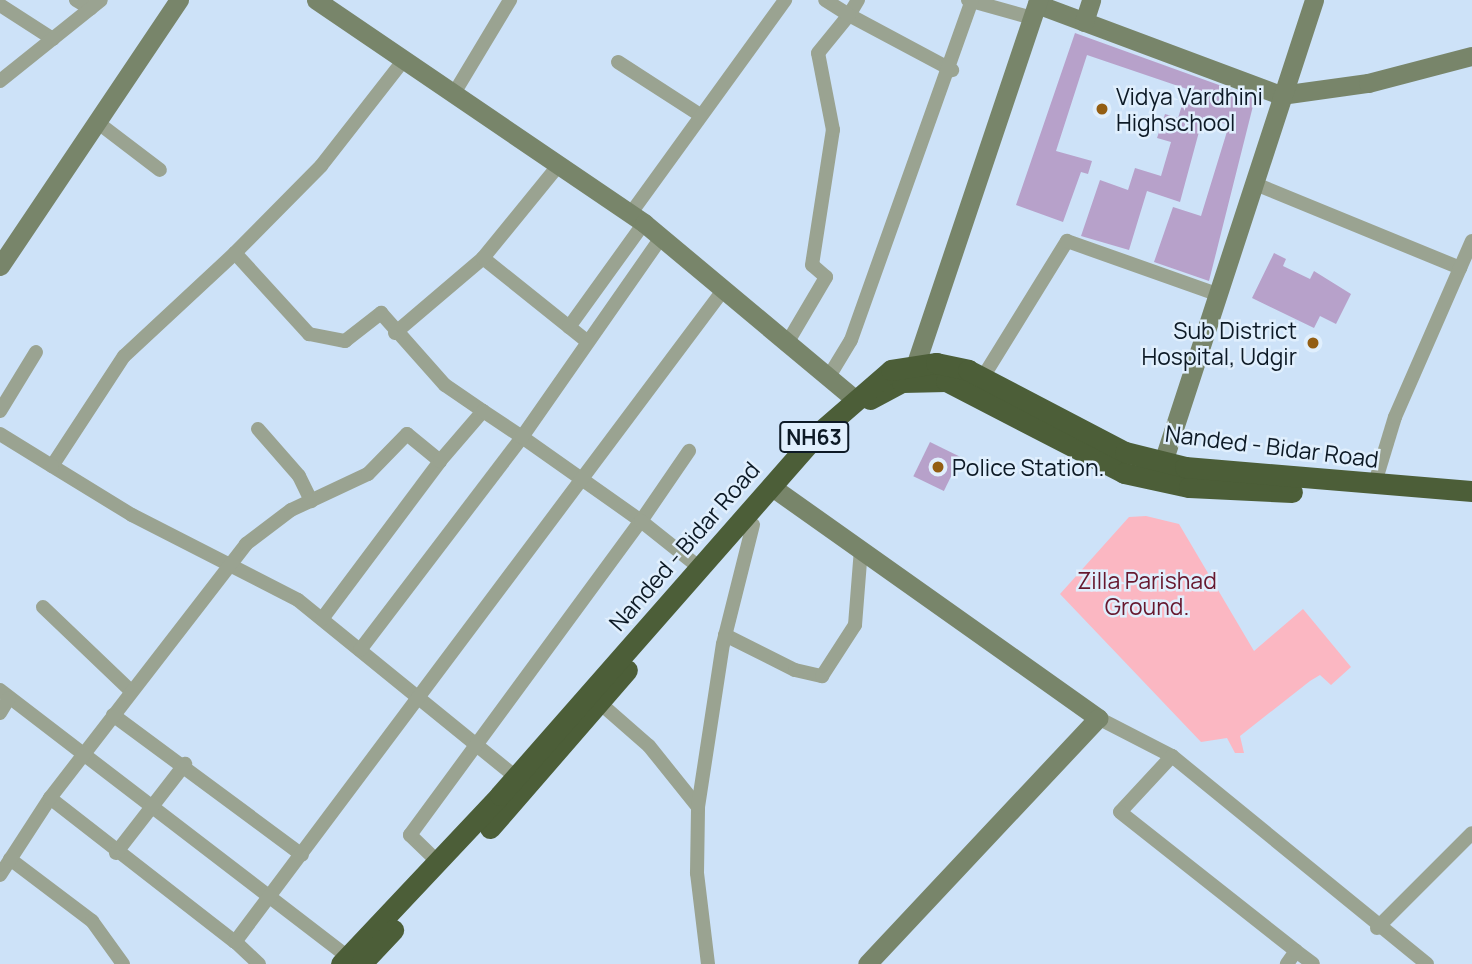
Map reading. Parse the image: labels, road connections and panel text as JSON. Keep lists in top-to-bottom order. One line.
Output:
{"streets":{"highway":["NH63","Nanded - Bidar Road"]},"parks":["Zilla Parishad Ground."],"places":["Vidya Vardhini Highschool","Sub District Hospital, Udgir","Police Station."]}
